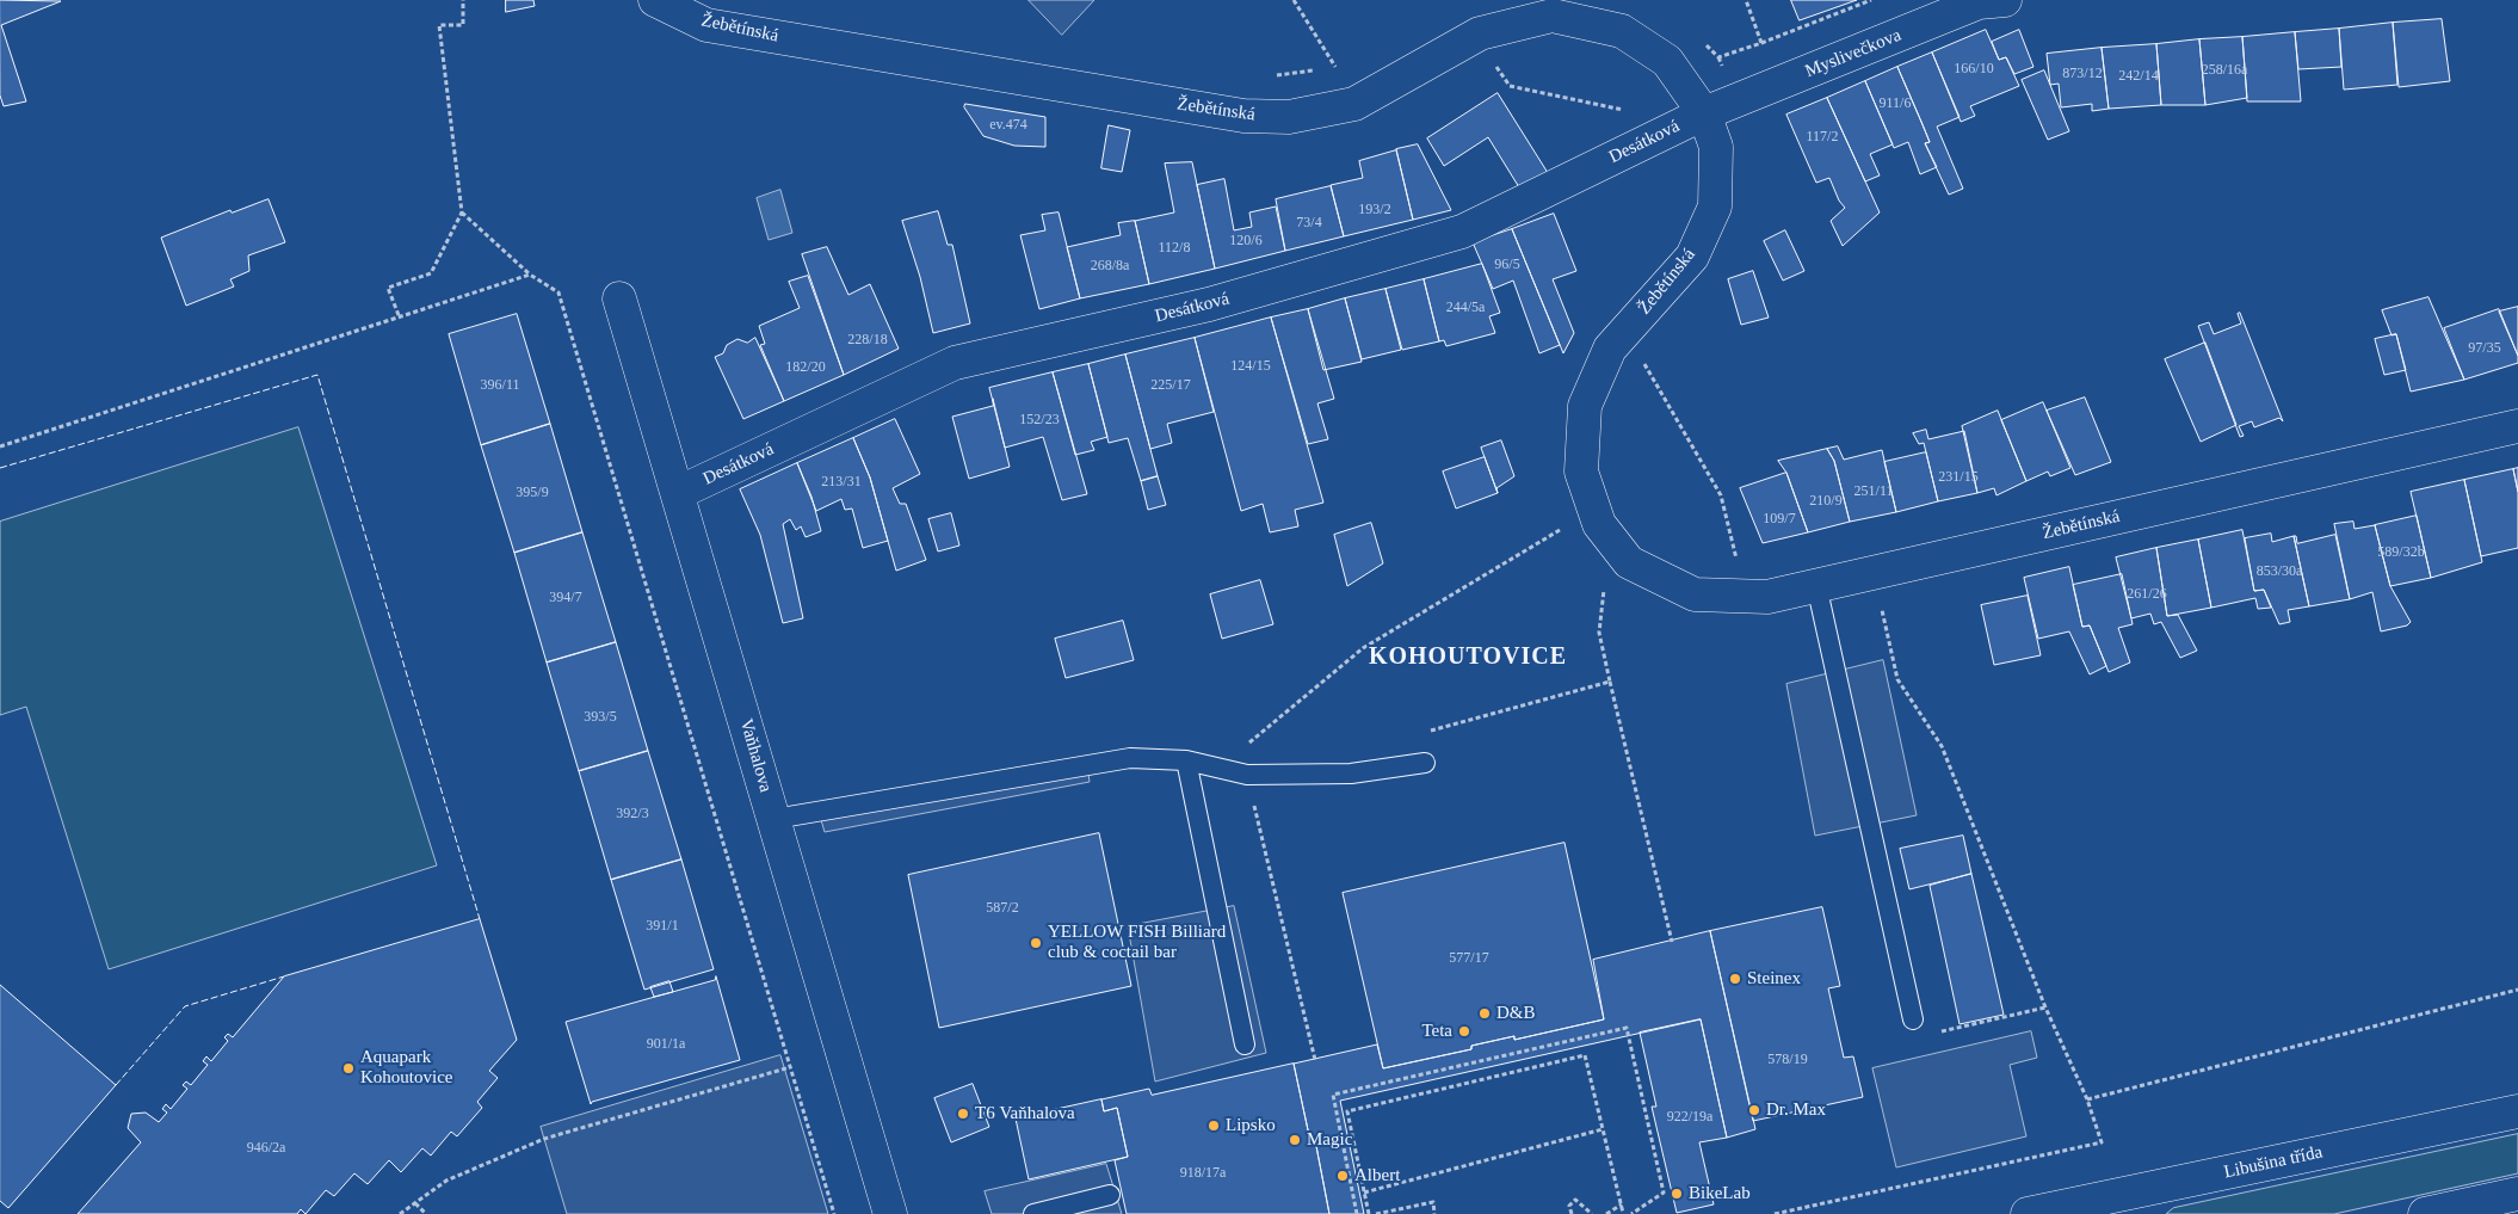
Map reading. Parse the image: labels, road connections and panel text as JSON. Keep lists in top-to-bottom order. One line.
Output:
{"streets":{"street":["Žebětínská","Myslivečkova","Desátková","Vaňhalova","Libušina třída"]},"crossings":[["Žebětínská","Myslivečkova"],["Žebětínská","Desátková"],["Myslivečkova","Desátková"],["Desátková","Vaňhalova"]],"districts":["KOHOUTOVICE"],"places":["YELLOW FISH Billiard club & coctail bar","Steinex","D&B","Teta","Aquapark Kohoutovice","Dr. Max","T6 Vaňhalova","Lipsko","Magic","Albert","BikeLab"],"house_numbers":["166/10","258/16a","873/12","242/14","911/6","ev.474","117/2","193/2","73/4","120/6","112/8","96/5","268/8a","244/5a","228/18","97/35","124/15","182/20","396/11","225/17","152/23","231/15","213/31","251/11","395/9","210/9","109/7","589/32b","853/30a","261/26","394/7","393/5","392/3","587/2","391/1","577/17","901/1a","578/19","922/19a","946/2a","918/17a"]}
